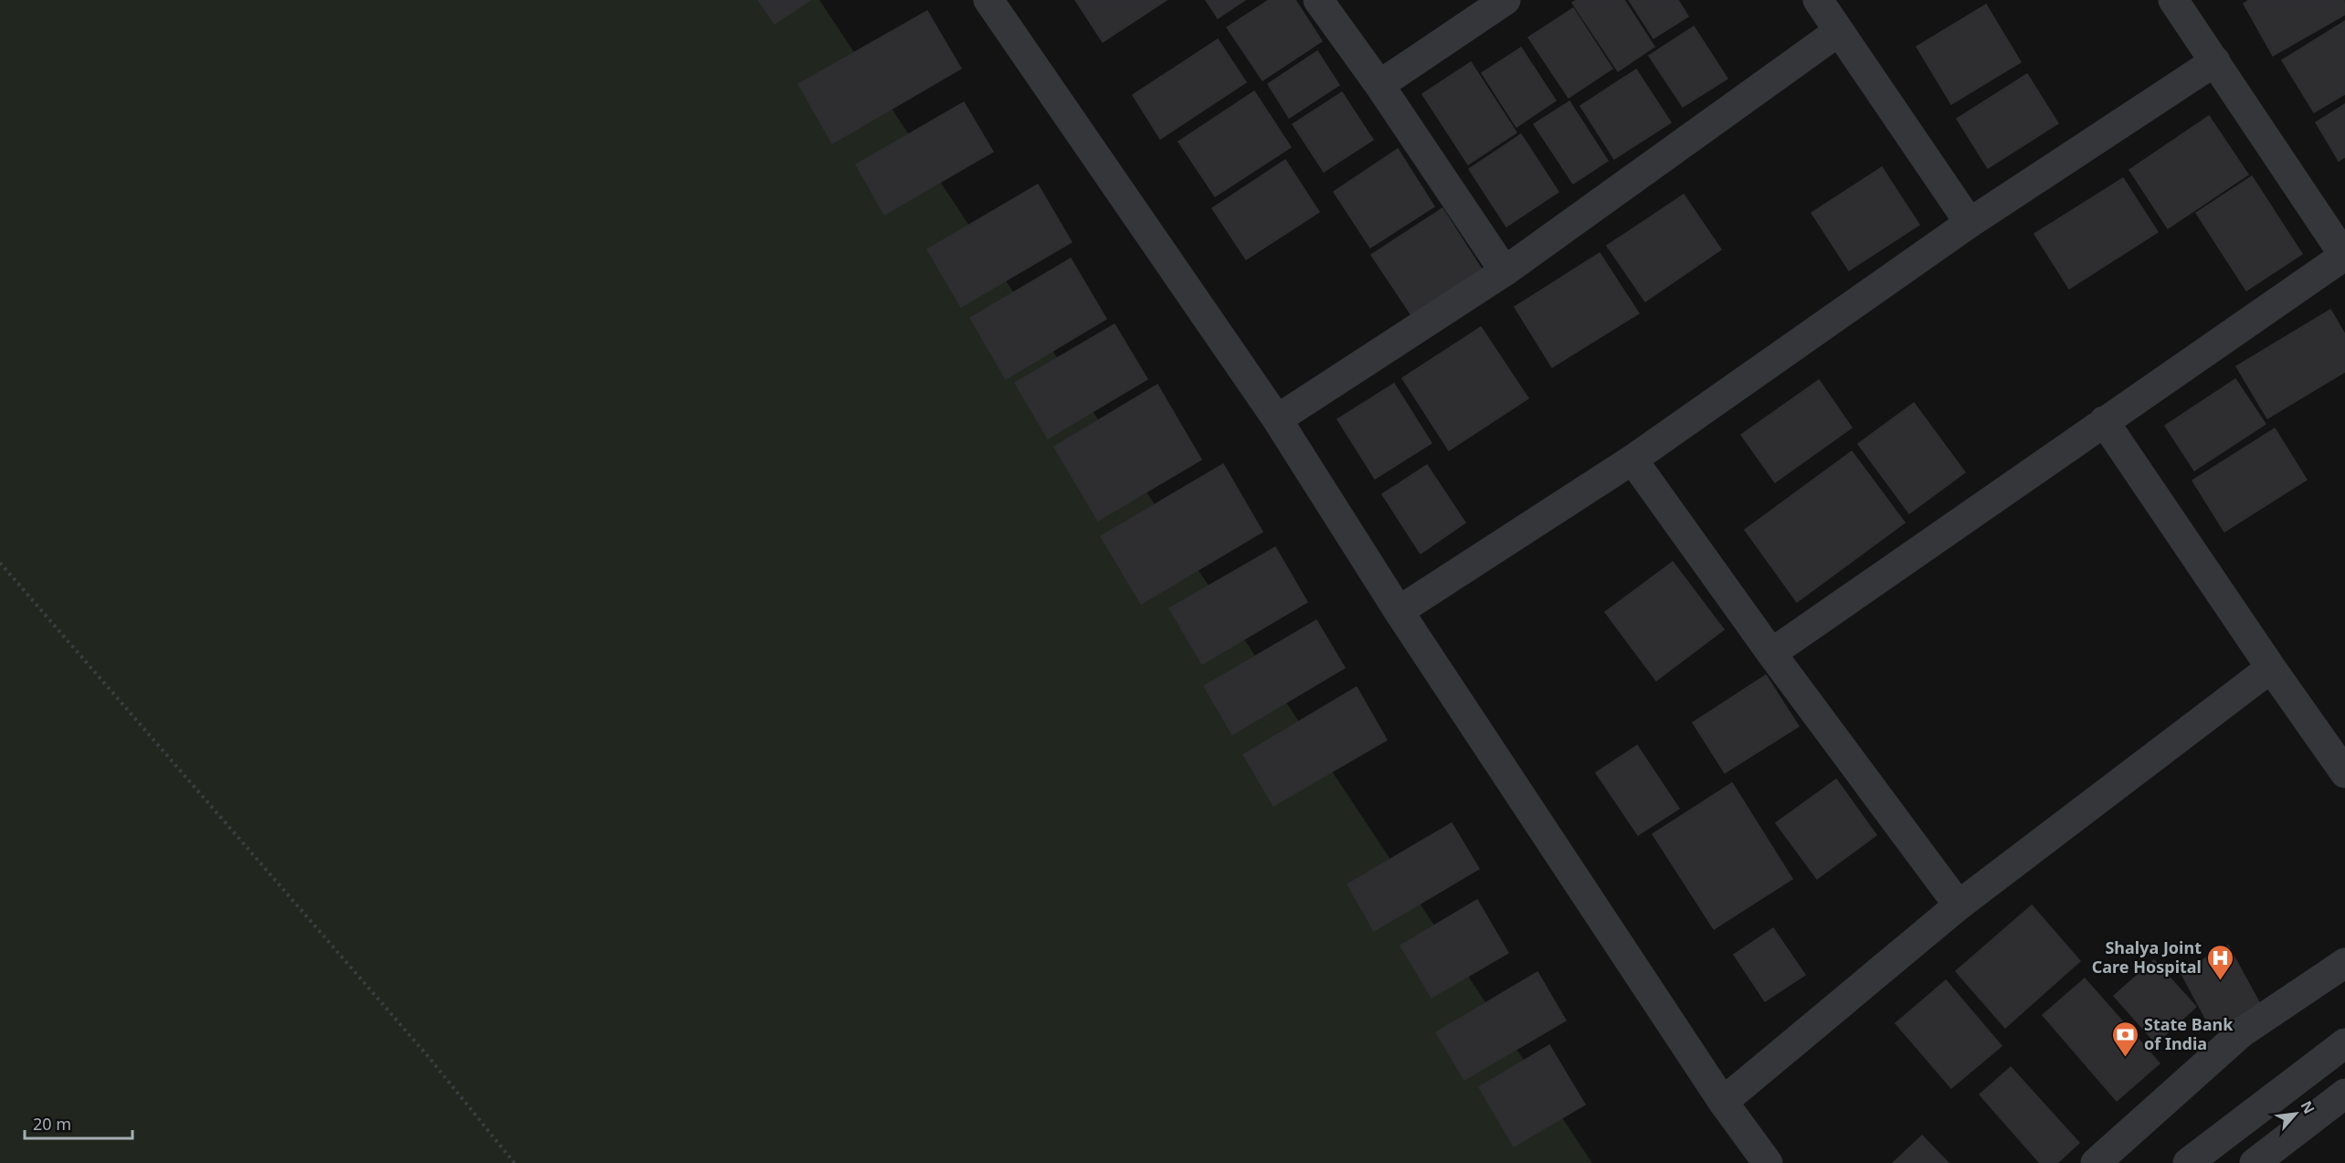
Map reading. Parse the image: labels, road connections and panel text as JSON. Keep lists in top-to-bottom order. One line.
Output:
{"places":{"hospital":["Shalya Joint Care Hospital"],"bank":["State Bank of India"]},"scale_bar":"20 m","north":"top right"}
